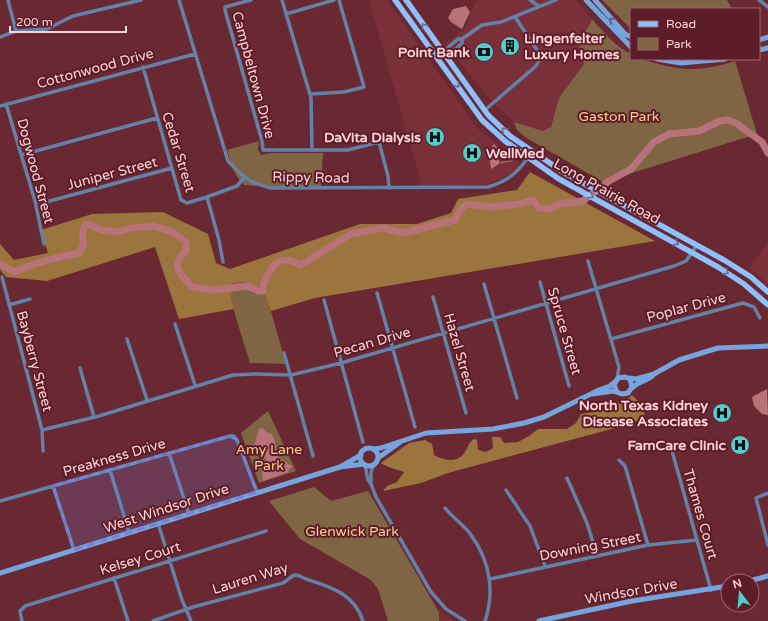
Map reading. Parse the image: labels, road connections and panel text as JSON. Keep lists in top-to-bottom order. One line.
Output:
{"streets":{"main road":["Long Prairie Road"],"street":["Cottonwood Drive","Campbeltown Drive","Cedar Street","Dogwood Street","Juniper Street","Rippy Road","Poplar Drive","Spruce Street","Pecan Drive","Hazel Street","Bayberry Street","Preakness Drive","West Windsor Drive","Thames Court","Downing Street","Kelsey Court","Lauren Way","Windsor Drive"]},"crossings":[["Cottonwood Drive","Cedar Street"],["Cottonwood Drive","Dogwood Street"],["Cottonwood Drive","Rippy Road"],["Cedar Street","Juniper Street"],["Cedar Street","Rippy Road"],["Dogwood Street","Juniper Street"],["Rippy Road","Long Prairie Road"],["Long Prairie Road","Pecan Drive"],["Spruce Street","Pecan Drive"],["Pecan Drive","Hazel Street"],["Pecan Drive","Bayberry Street"],["Preakness Drive","West Windsor Drive"],["Thames Court","Downing Street"],["Thames Court","Windsor Drive"]],"parks":["Gaston Park","Amy Lane Park","Glenwick Park"],"places":{"building":["Lingenfelter Luxury Homes"],"bank":["Point Bank"],"hospital":["DaVita Dialysis","WellMed","North Texas Kidney Disease Associates","FamCare Clinic"]},"legend":["Road","Park"],"scale_bar":"200 m","north":"top"}
